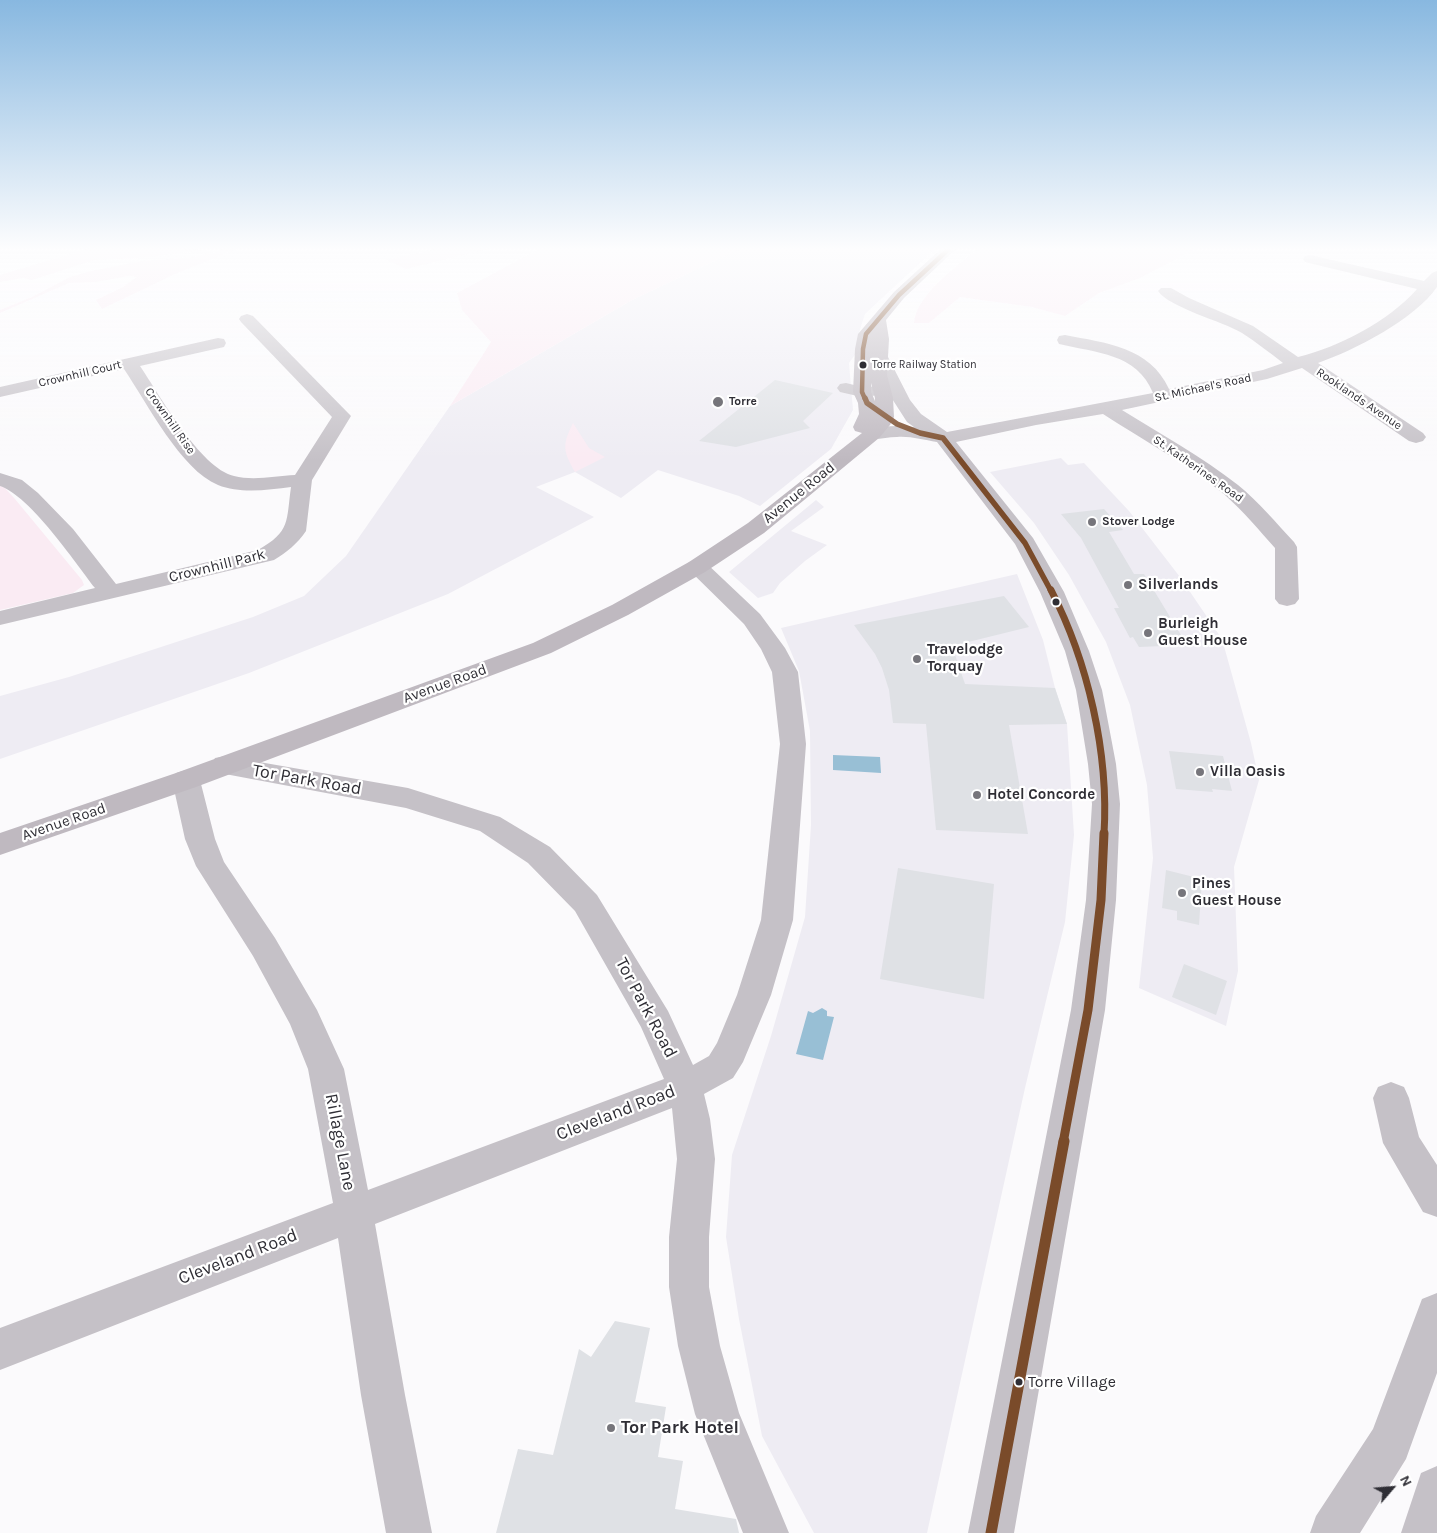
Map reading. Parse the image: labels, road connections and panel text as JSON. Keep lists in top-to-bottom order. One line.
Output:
{"streets":{"main road":["Avenue Road"],"street":["Crownhill Court","St. Michael's Road","Rooklands Avenue","Crownhill Rise","St. Katherines Road","Crownhill Park","Tor Park Road","Cleveland Road","Rillage Lane"]},"crossings":[["Crownhill Court","Crownhill Rise"],["St. Michael's Road","Rooklands Avenue"],["St. Michael's Road","St. Katherines Road"],["St. Michael's Road","Avenue Road"],["Crownhill Rise","Crownhill Park"],["Avenue Road","Tor Park Road"],["Avenue Road","Cleveland Road"],["Avenue Road","Rillage Lane"],["Tor Park Road","Cleveland Road"],["Cleveland Road","Rillage Lane"]],"places":["Torre Railway Station","Torre","Stover Lodge","Silverlands","Burleigh Guest House","Travelodge Torquay","Villa Oasis","Hotel Concorde","Pines Guest House","Torre Village","Tor Park Hotel"],"north":"top right"}
